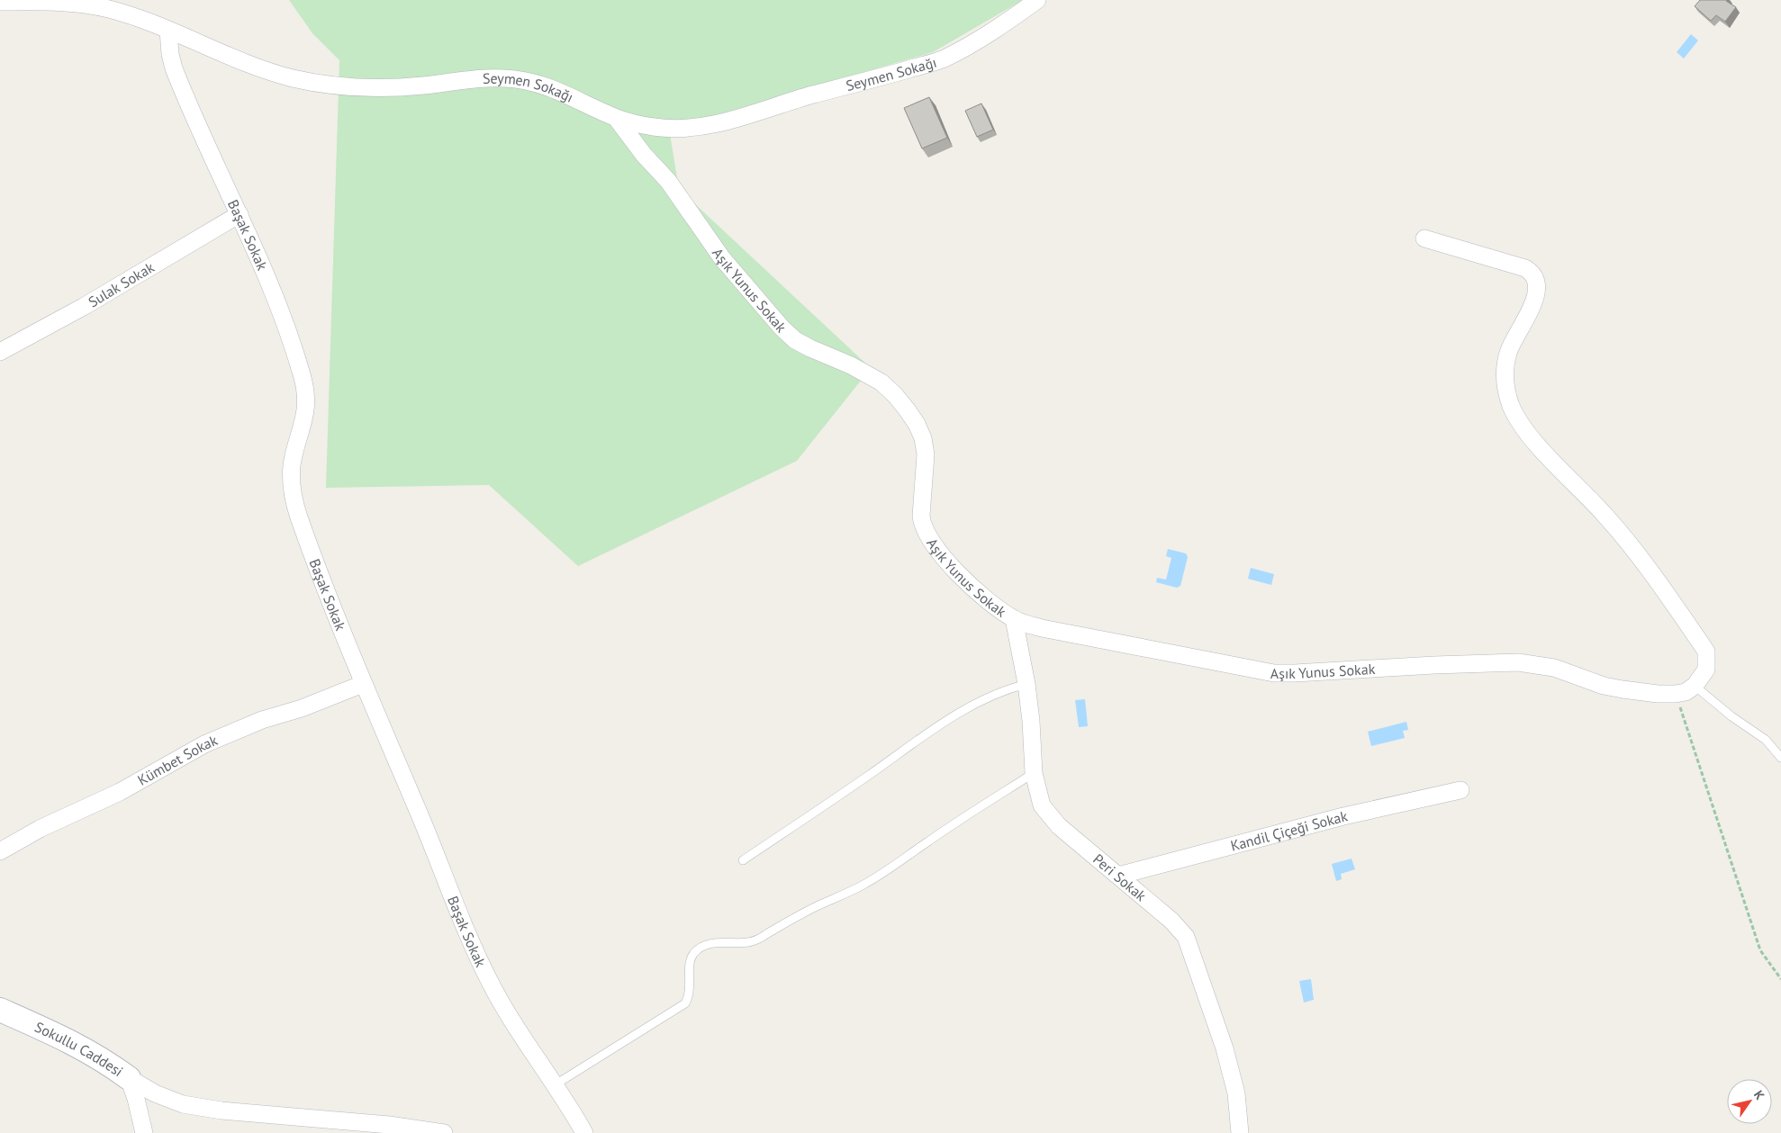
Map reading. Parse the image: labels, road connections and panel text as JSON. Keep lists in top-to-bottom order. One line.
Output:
{"streets":{"main road":["Sokullu Caddesi"],"street":["Seymen Sokağı","Başak Sokak","Sulak Sokak","Aşık Yunus Sokak","Kümbet Sokak","Kandil Çiçeği Sokak","Peri Sokak"]},"crossings":[["Seymen Sokağı","Başak Sokak"],["Seymen Sokağı","Aşık Yunus Sokak"],["Başak Sokak","Sulak Sokak"],["Başak Sokak","Kümbet Sokak"],["Aşık Yunus Sokak","Peri Sokak"],["Kandil Çiçeği Sokak","Peri Sokak"]],"north":"top right"}
